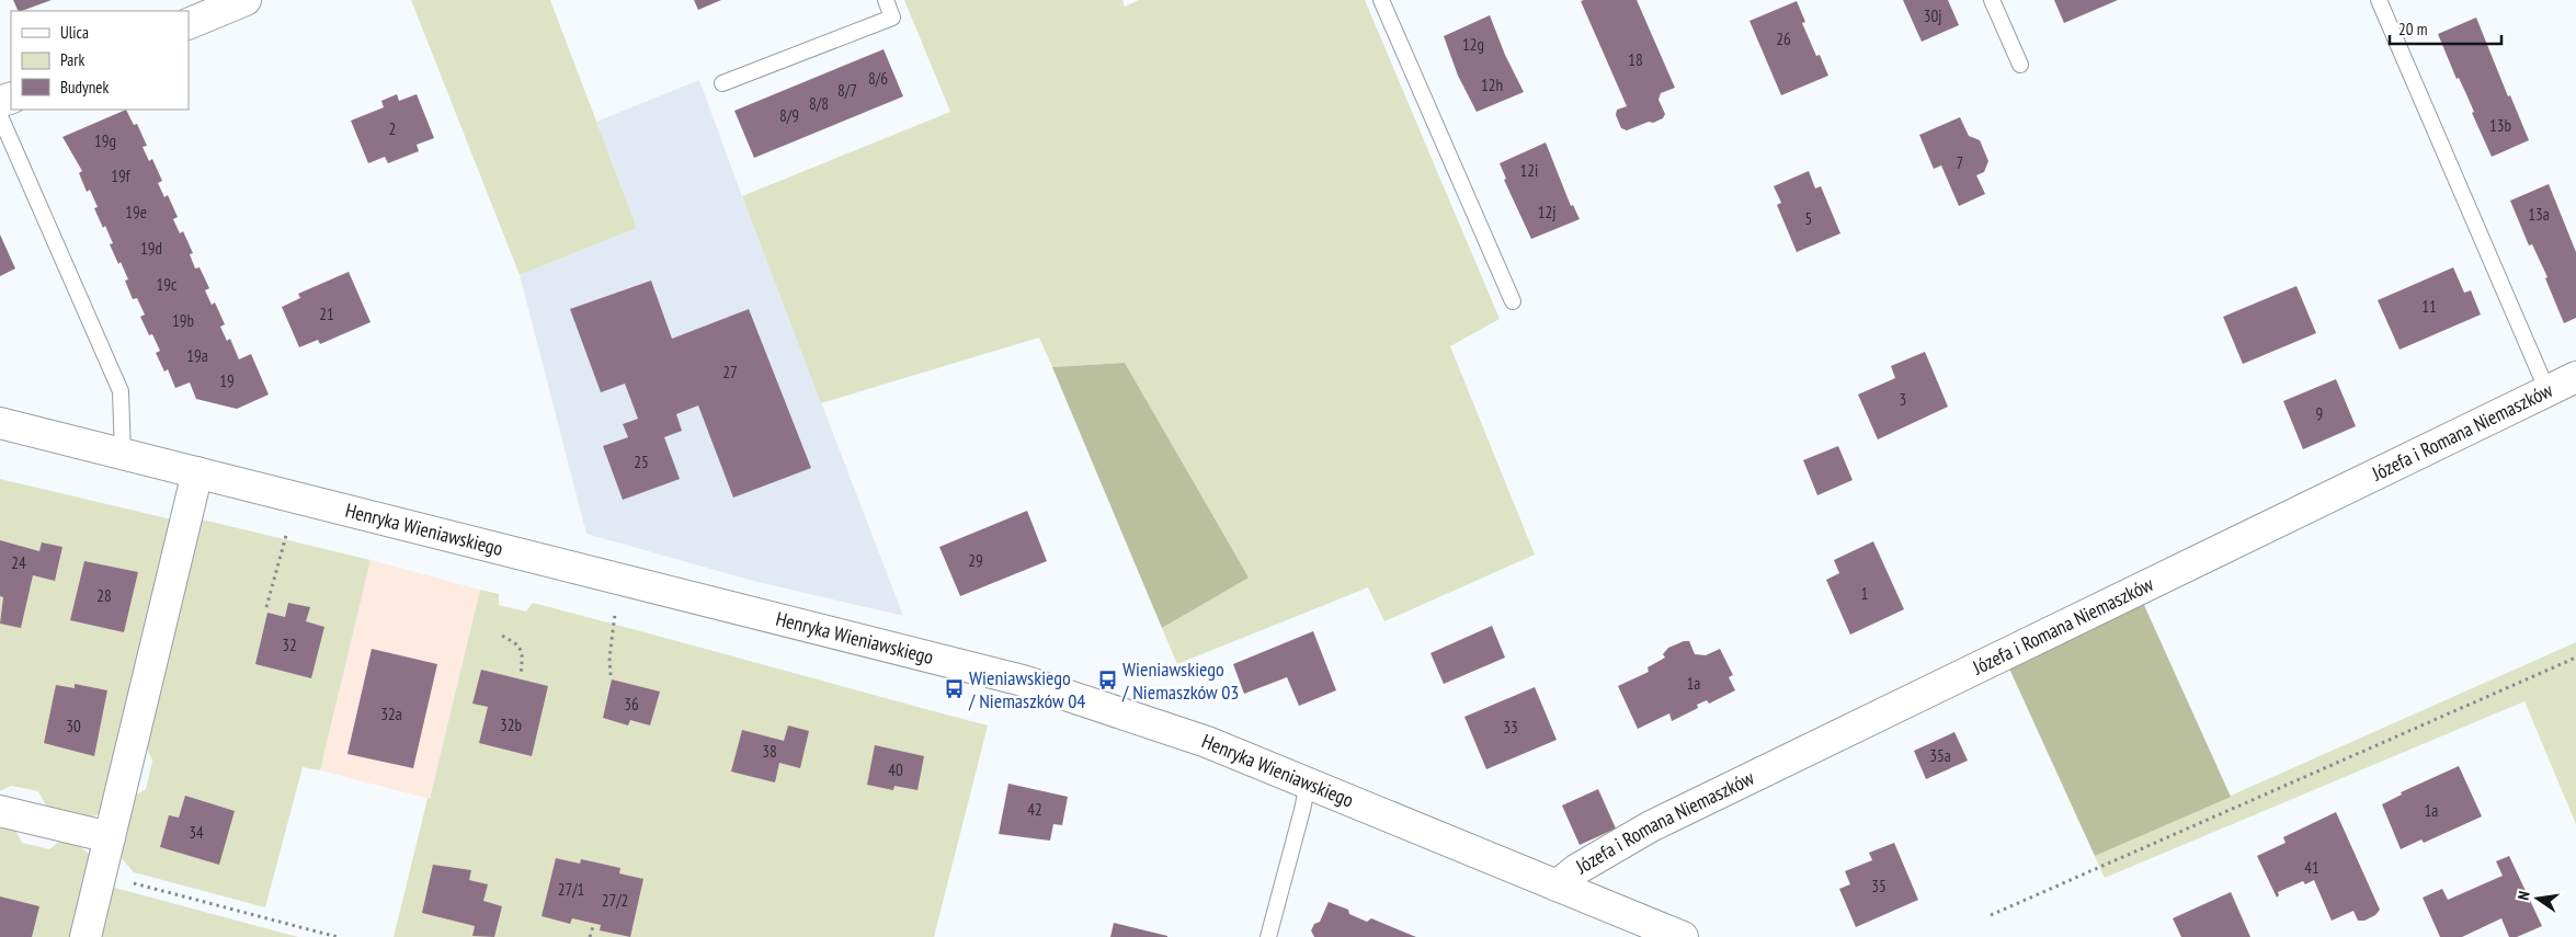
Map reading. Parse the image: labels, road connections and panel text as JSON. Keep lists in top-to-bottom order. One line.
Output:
{"streets":{"street":["Józefa i Romana Niemaszków","Henryka Wieniawskiego"]},"crossings":[["Józefa i Romana Niemaszków","Henryka Wieniawskiego"]],"places":{"bus stop":["Wieniawskiego / Niemaszków 03","Wieniawskiego / Niemaszków 04"]},"house_numbers":["30j","26","12g","18","8/6","12h","8/7","8/8","8/9","13b","2","19g","7","12i","19f","19e","12j","13a","5","19d","19c","11","21","19b","19a","27","19","3","9","25","29","24","1","28","32","1a","36","32a","32b","30","33","38","35a","40","42","1a","34","41","35","27/1","27/2"],"legend":["Ulica","Park","Budynek"],"scale_bar":"20 m","north":"left"}
